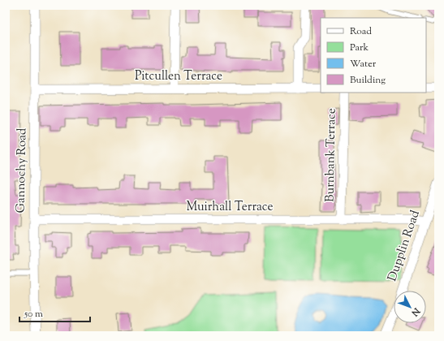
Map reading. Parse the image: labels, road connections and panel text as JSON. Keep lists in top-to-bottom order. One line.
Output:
{"streets":{"street":["Pitcullen Terrace","Burnbank Terrace","Gannochy Road","Muirhall Terrace","Dupplin Road"]},"crossings":[["Pitcullen Terrace","Gannochy Road"],["Burnbank Terrace","Muirhall Terrace"],["Gannochy Road","Muirhall Terrace"],["Muirhall Terrace","Dupplin Road"]],"legend":["Road","Park","Water","Building"],"scale_bar":"50 m","north":"bottom right"}
